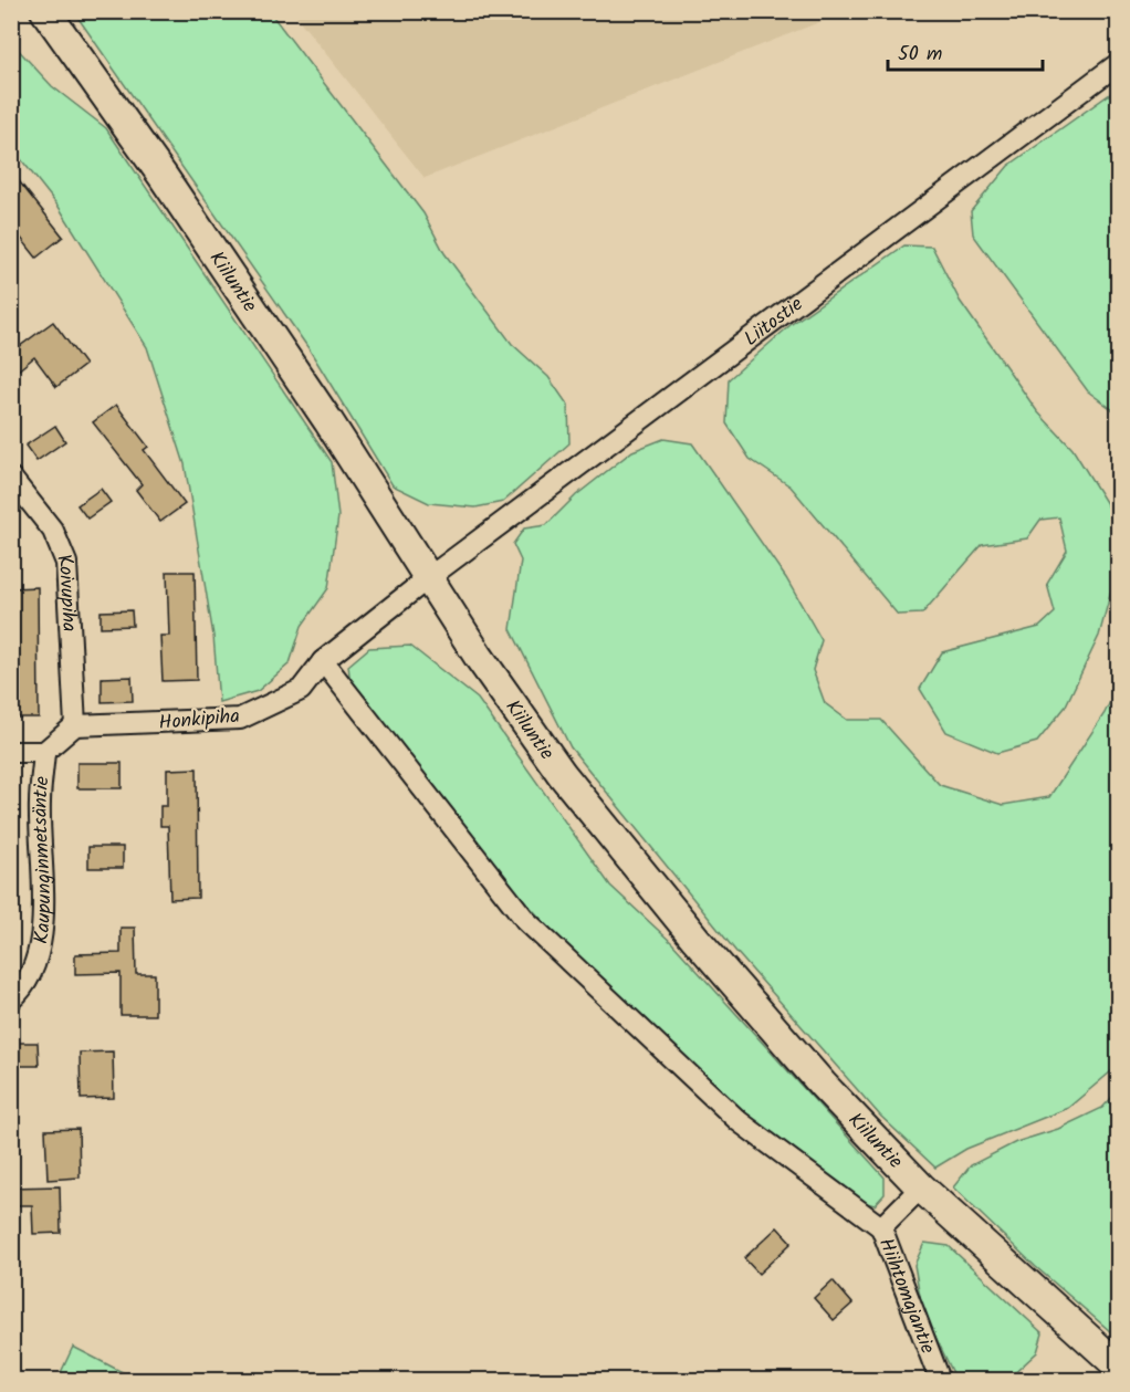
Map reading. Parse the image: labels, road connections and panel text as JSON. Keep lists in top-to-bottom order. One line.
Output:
{"streets":{"street":["Kiiluntie","Liitostie","Koivupiha","Honkipiha","Kaupunginmetsäntie","Hiihtomajantie"]},"crossings":[["Kiiluntie","Liitostie"],["Kiiluntie","Honkipiha"],["Kiiluntie","Hiihtomajantie"],["Liitostie","Honkipiha"],["Koivupiha","Honkipiha"]],"scale_bar":"50 m"}
